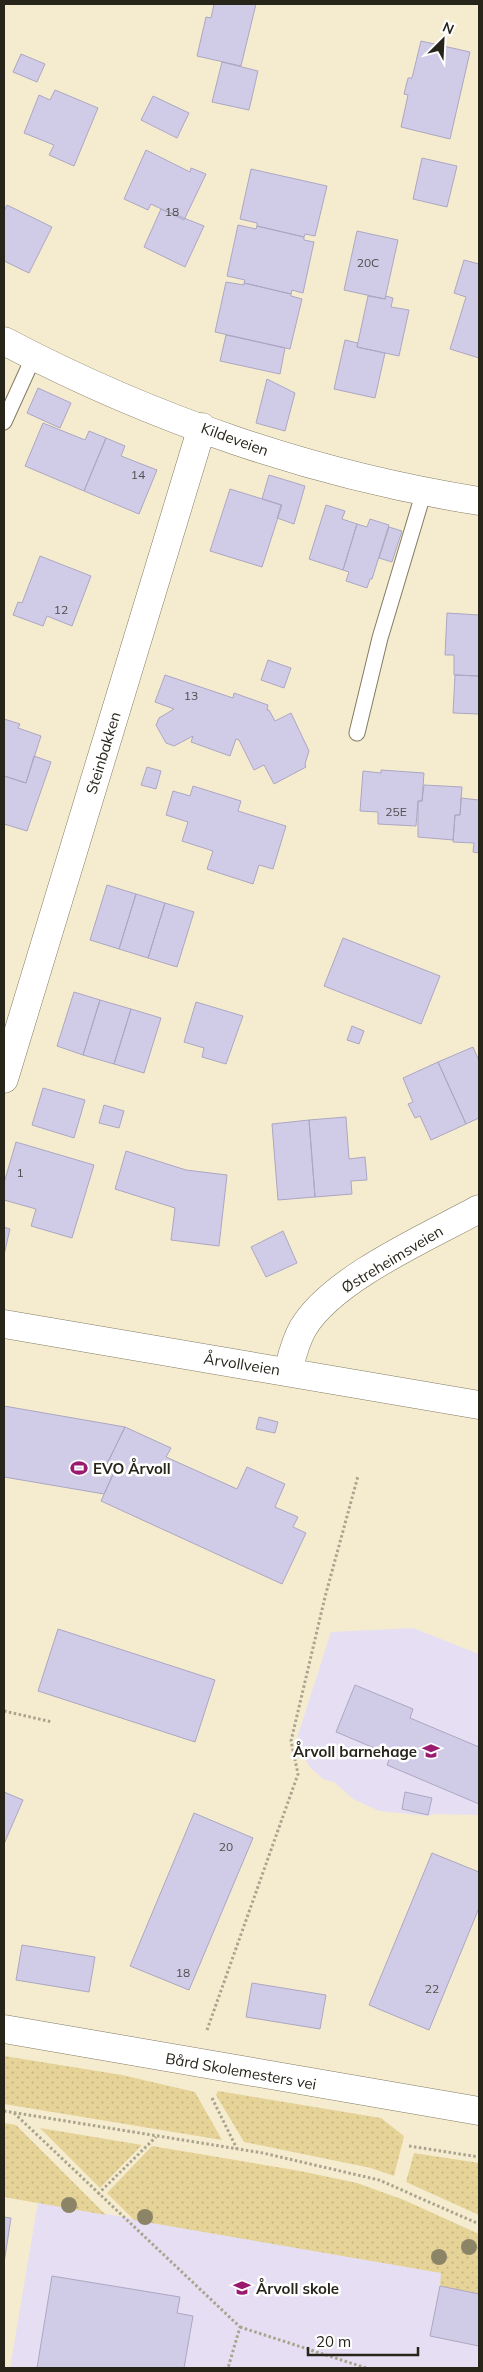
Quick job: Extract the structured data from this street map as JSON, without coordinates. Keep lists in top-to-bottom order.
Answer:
{
  "streets": {
    "street": [
      "Kildeveien",
      "Steinbakken",
      "Østreheimsveien",
      "Årvollveien",
      "Bård Skolemesters vei"
    ]
  },
  "crossings": [
    ["Kildeveien", "Steinbakken"],
    ["Østreheimsveien", "Årvollveien"]
  ],
  "places": {
    "sports": ["EVO Årvoll"],
    "school or university": ["Årvoll barnehage", "Årvoll skole"]
  },
  "house_numbers": [
    "18",
    "20C",
    "14",
    "12",
    "13",
    "25E",
    "1",
    "20",
    "18",
    "22"
  ],
  "scale_bar": "20 m",
  "north": "top right"
}
